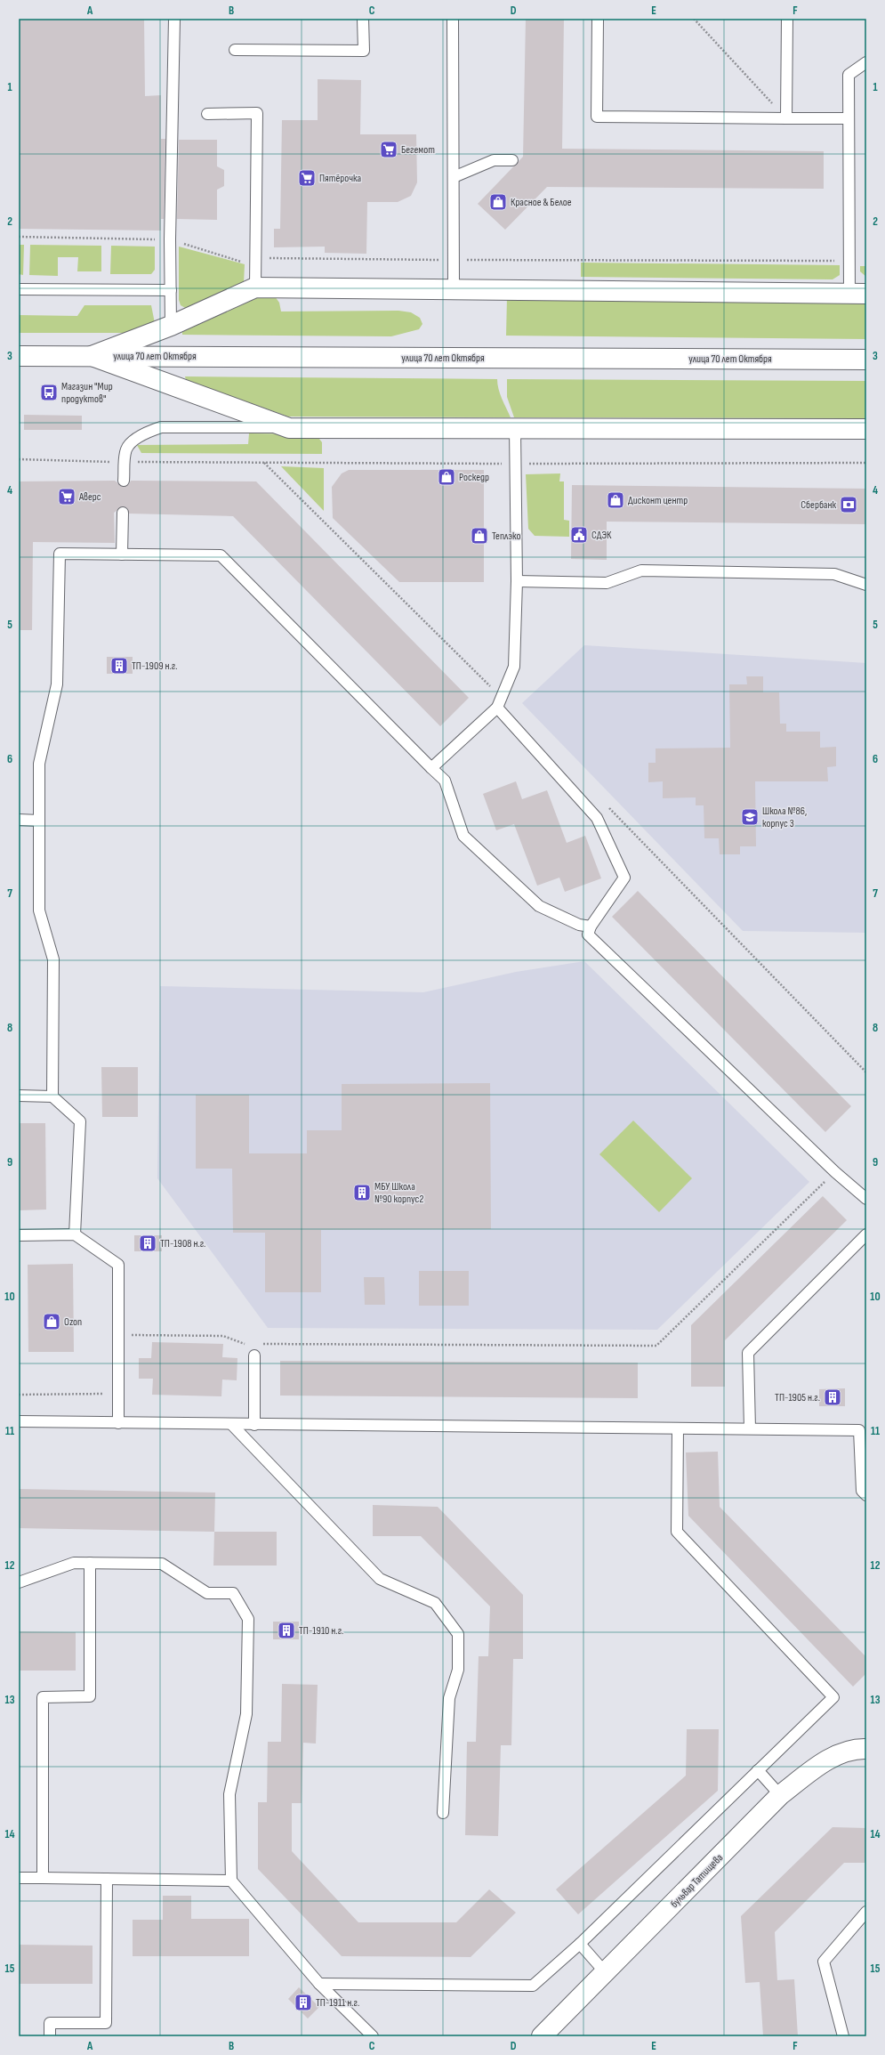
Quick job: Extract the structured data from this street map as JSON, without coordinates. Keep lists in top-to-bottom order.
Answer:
{
  "streets": {
    "street": ["улица 70 лет Октября", "бульвар Татищева"]
  },
  "places": {
    "supermarket": ["Бегемот", "Пятёрочка", "Аверс"],
    "shop": [
      "Красное & Белое",
      "Роскедр",
      "Дисконт центр",
      "Теплэко",
      "Ozon"
    ],
    "bus stop": ["Магазин \"Мир продуктов\""],
    "bank": ["Сбербанк"],
    "public building": ["СДЭК"],
    "building": [
      "ТП-1909 н.г.",
      "МБУ Школа №90 корпус2",
      "ТП-1908 н.г.",
      "ТП-1905 н.г.",
      "ТП-1910 н.г.",
      "ТП-1911 н.г."
    ],
    "school or university": ["Школа №86, корпус 3"]
  },
  "grid": {
    "columns": [
      "A",
      "B",
      "C",
      "D",
      "E",
      "F"
    ],
    "rows": [
      "1",
      "2",
      "3",
      "4",
      "5",
      "6",
      "7",
      "8",
      "9",
      "10",
      "11",
      "12",
      "13",
      "14",
      "15"
    ]
  }
}
